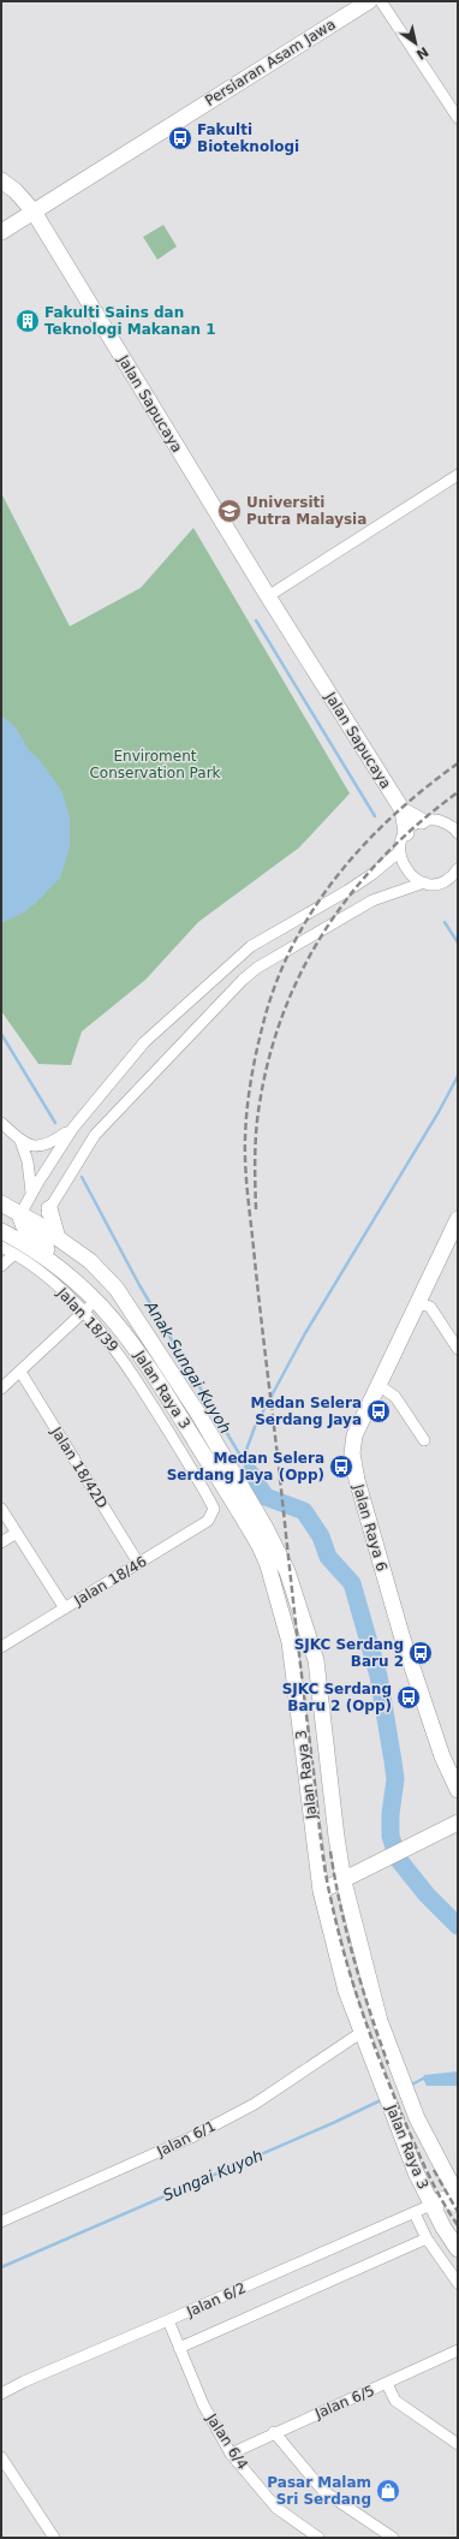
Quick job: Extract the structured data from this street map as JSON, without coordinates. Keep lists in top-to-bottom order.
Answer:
{
  "streets": {
    "street": [
      "Persiaran Asam Jawa",
      "Jalan Sapucaya",
      "Jalan 18/39",
      "Jalan Raya 3",
      "Jalan 18/42D",
      "Jalan Raya 6",
      "Jalan 18/46",
      "Jalan 6/1",
      "Jalan 6/2",
      "Jalan 6/5",
      "Jalan 6/4"
    ]
  },
  "crossings": [
    ["Persiaran Asam Jawa", "Jalan Sapucaya"],
    ["Jalan 18/39", "Jalan 18/46"],
    ["Jalan Raya 3", "Jalan 6/1"],
    ["Jalan Raya 3", "Jalan 6/2"],
    ["Jalan 18/42D", "Jalan 18/46"],
    ["Jalan 6/2", "Jalan 6/4"],
    ["Jalan 6/5", "Jalan 6/4"]
  ],
  "water": ["Anak Sungai Kuyoh", "Sungai Kuyoh"],
  "parks": ["Enviroment Conservation Park"],
  "places": {
    "bus stop": [
      "Fakulti Bioteknologi",
      "Medan Selera Serdang Jaya",
      "Medan Selera Serdang Jaya (Opp)",
      "SJKC Serdang Baru 2",
      "SJKC Serdang Baru 2 (Opp)"
    ],
    "building": ["Fakulti Sains dan Teknologi Makanan 1"],
    "school or university": ["Universiti Putra Malaysia"],
    "shop": ["Pasar Malam Sri Serdang"]
  },
  "north": "bottom right"
}
